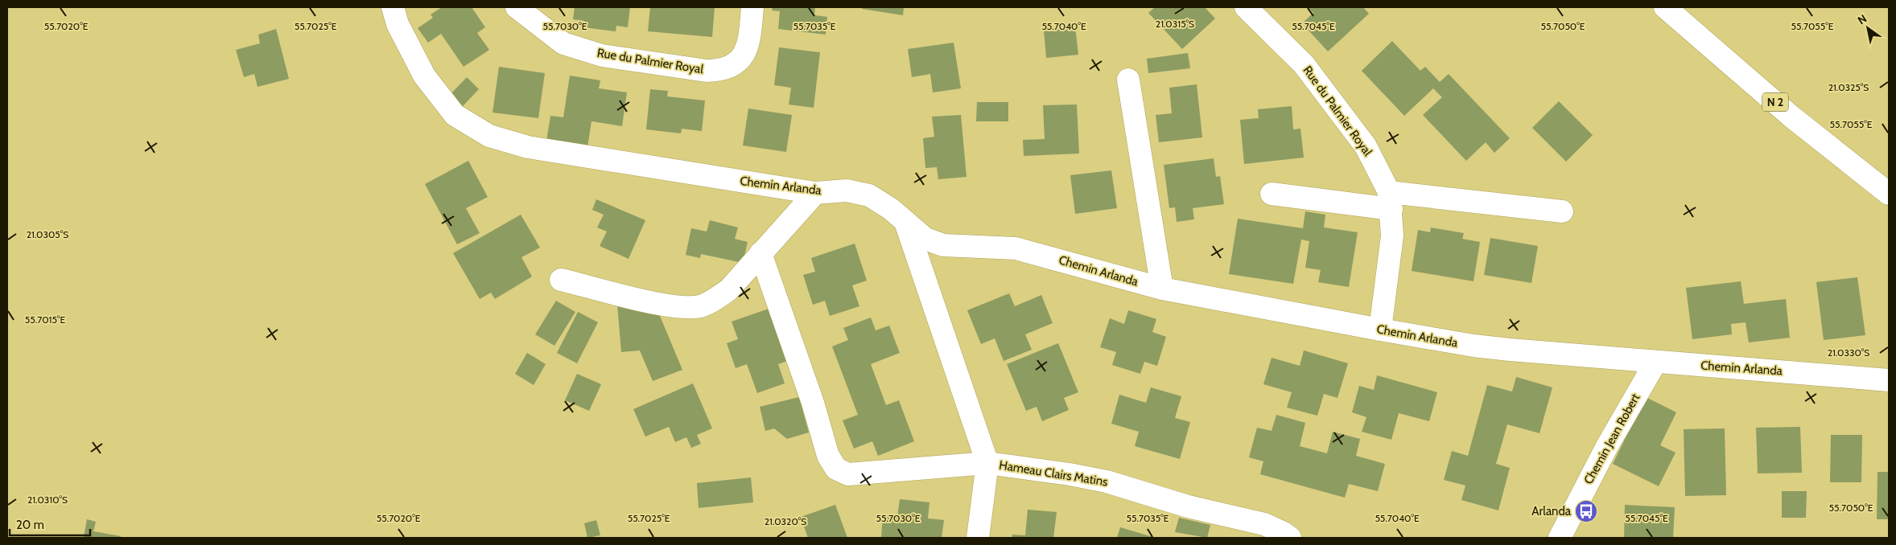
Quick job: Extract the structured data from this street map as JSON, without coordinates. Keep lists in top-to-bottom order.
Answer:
{
  "streets": {
    "main road": [
      "Rue du Palmier Royal",
      "N 2",
      "Chemin Arlanda",
      "Chemin Jean Robert",
      "Hameau Clairs Matins"
    ]
  },
  "crossings": [
    ["Rue du Palmier Royal", "Chemin Arlanda"],
    ["Chemin Arlanda", "Chemin Jean Robert"],
    ["Chemin Arlanda", "Hameau Clairs Matins"]
  ],
  "places": {
    "bus stop": ["Arlanda"]
  },
  "scale_bar": "20 m",
  "north": "top left",
  "coordinates": [
    "21.0315°S",
    "55.7055°E",
    "55.7020°E",
    "55.7025°E",
    "55.7030°E",
    "55.7035°E",
    "55.7040°E",
    "55.7045°E",
    "55.7050°E",
    "21.0325°S",
    "21.0305°S",
    "55.7015°E",
    "21.0330°S",
    "21.0310°S",
    "21.0320°S"
  ]
}
